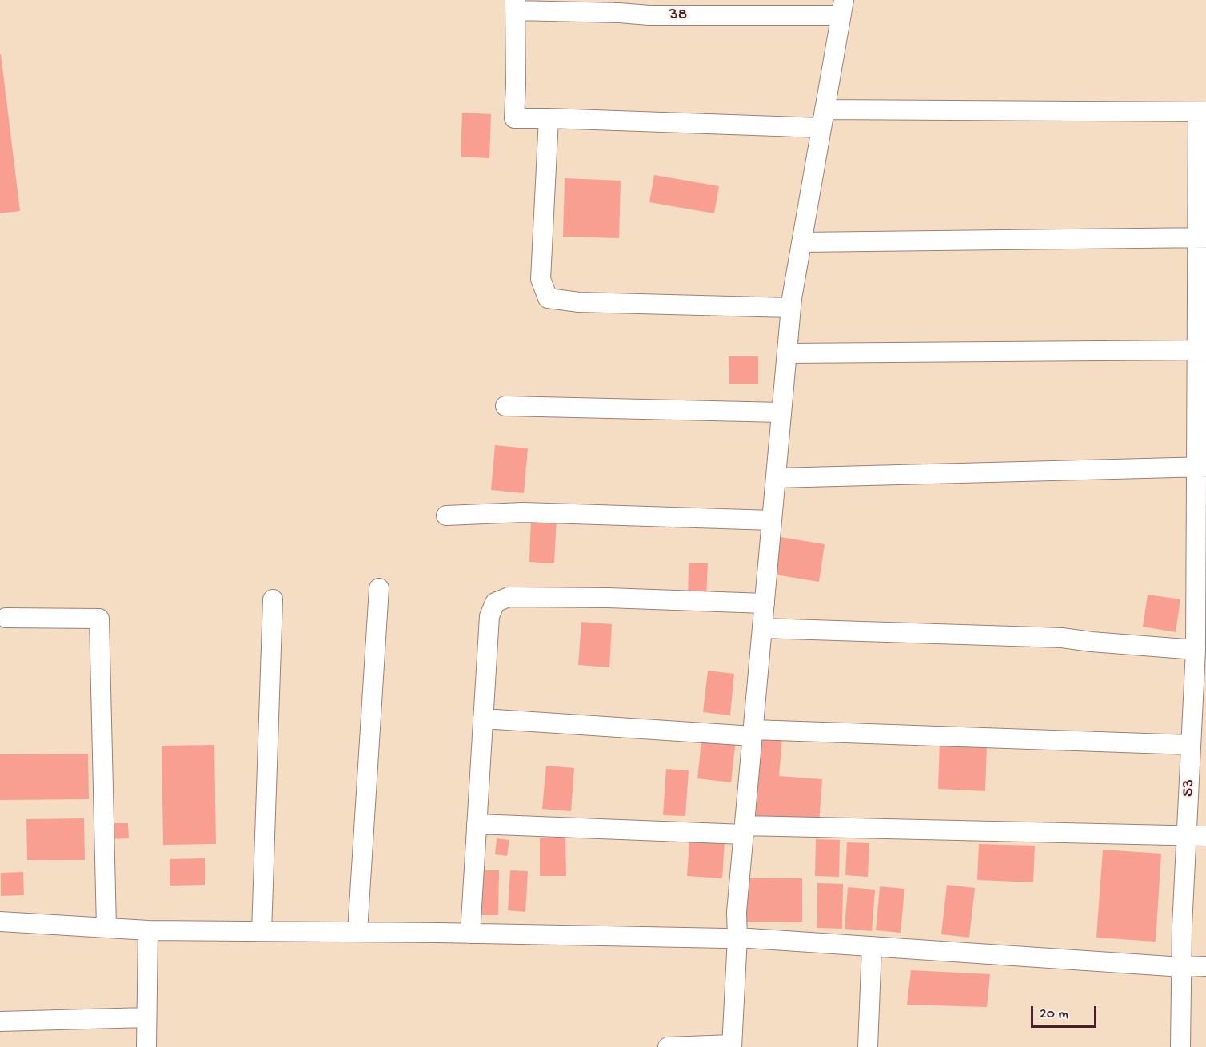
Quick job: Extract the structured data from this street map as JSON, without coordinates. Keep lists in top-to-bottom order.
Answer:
{
  "streets": {
    "street": ["38", "53"]
  },
  "scale_bar": "20 m"
}
